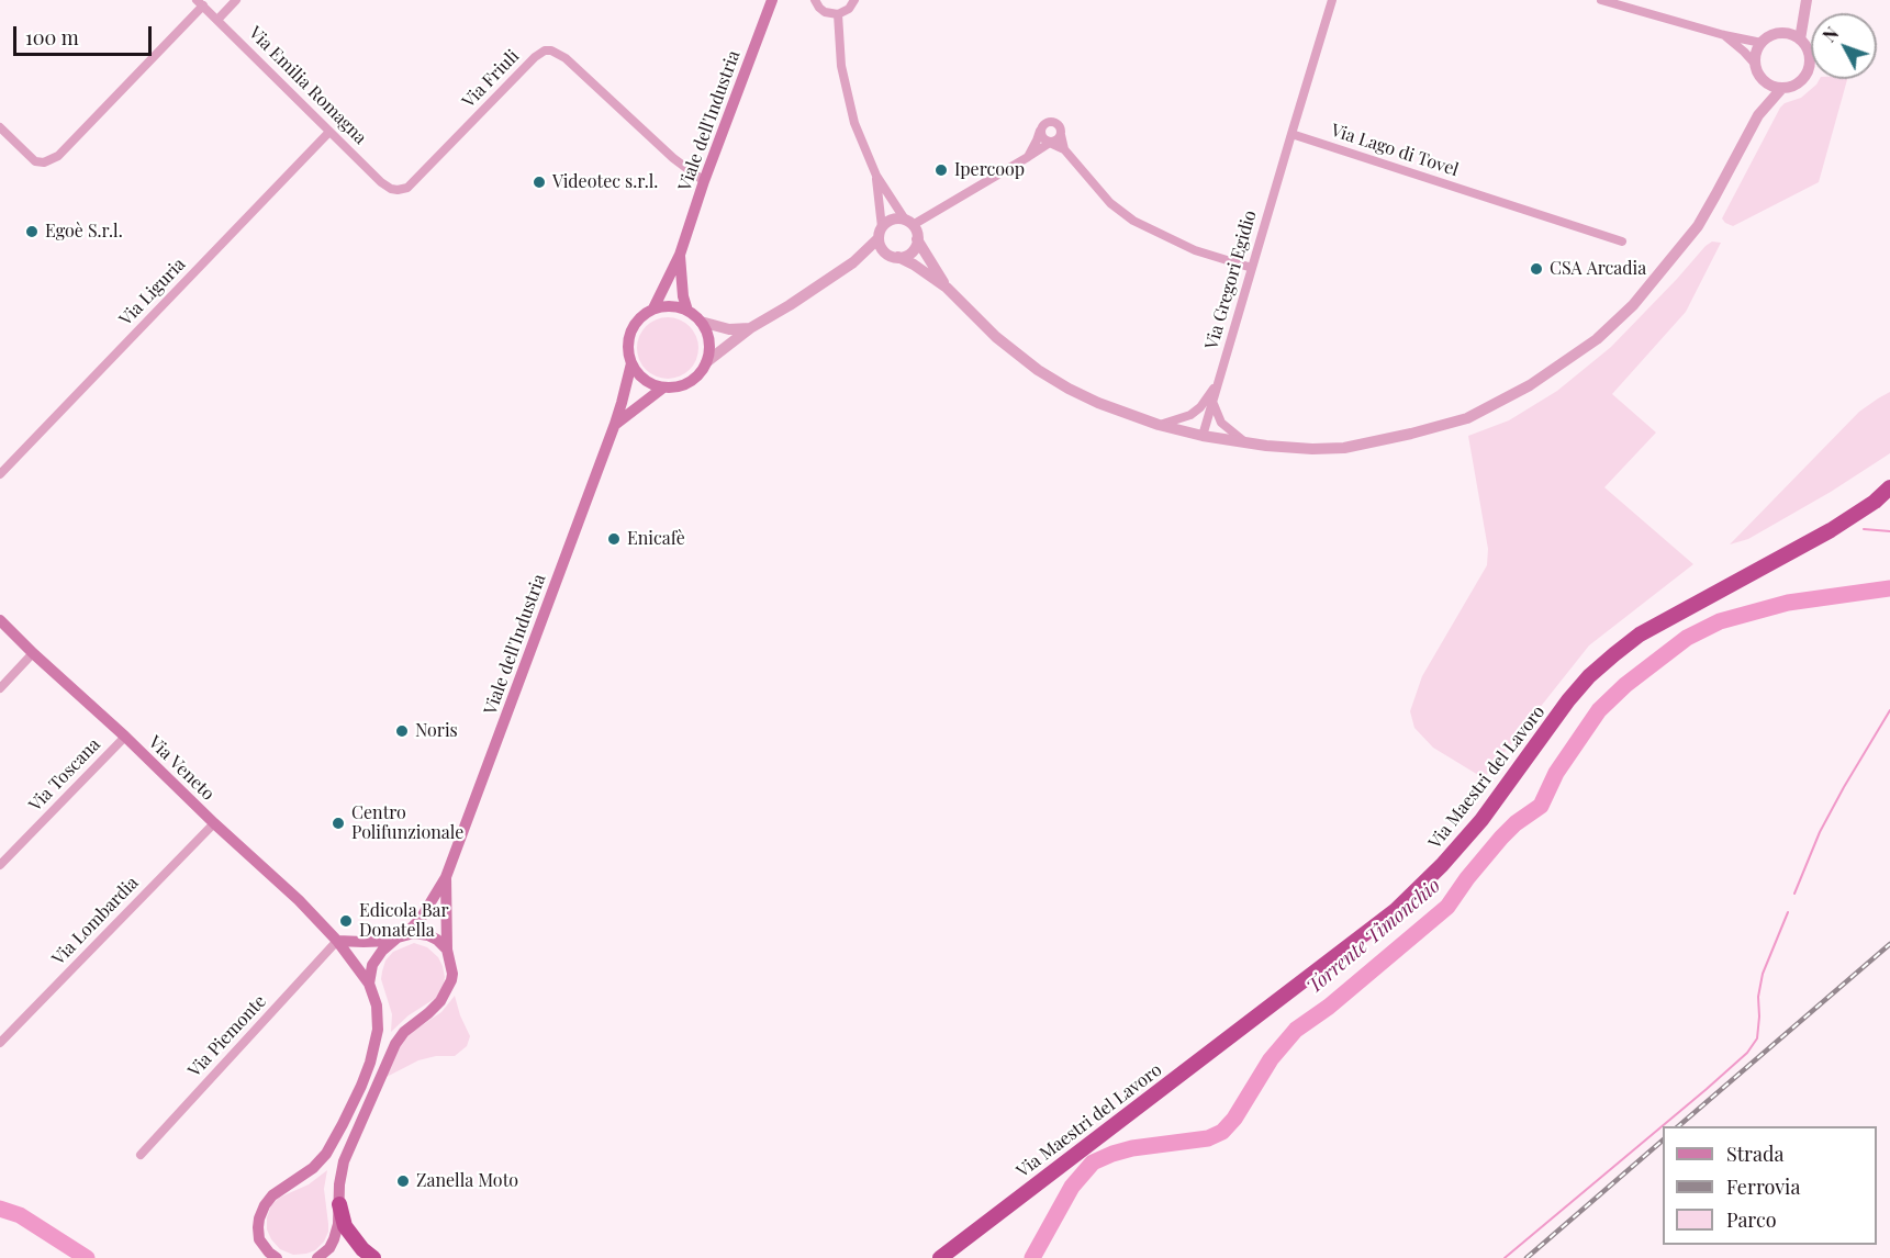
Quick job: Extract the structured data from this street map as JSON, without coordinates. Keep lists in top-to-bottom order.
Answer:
{
  "streets": {
    "highway": ["Via Maestri del Lavoro"],
    "main road": ["Viale dell'Industria", "Via Veneto"],
    "street": [
      "Via Friuli",
      "Via Emilia Romagna",
      "Via Lago di Tovel",
      "Via Gregori Egidio",
      "Via Liguria",
      "Via Toscana",
      "Via Lombardia",
      "Via Piemonte"
    ]
  },
  "crossings": [
    ["Via Friuli", "Via Emilia Romagna"],
    ["Via Friuli", "Viale dell'Industria"],
    ["Via Emilia Romagna", "Via Liguria"],
    ["Viale dell'Industria", "Via Veneto"],
    ["Via Lago di Tovel", "Via Gregori Egidio"],
    ["Via Veneto", "Via Toscana"],
    ["Via Veneto", "Via Lombardia"],
    ["Via Veneto", "Via Piemonte"]
  ],
  "water": ["Torrente Timonchio"],
  "places": [
    "Ipercoop",
    "Videotec s.r.l.",
    "Egoè S.r.l.",
    "CSA Arcadia",
    "Enicafè",
    "Noris",
    "Centro Polifunzionale",
    "Edicola Bar Donatella",
    "Zanella Moto"
  ],
  "legend": ["Strada", "Ferrovia", "Parco"],
  "scale_bar": "100 m",
  "north": "top left"
}
